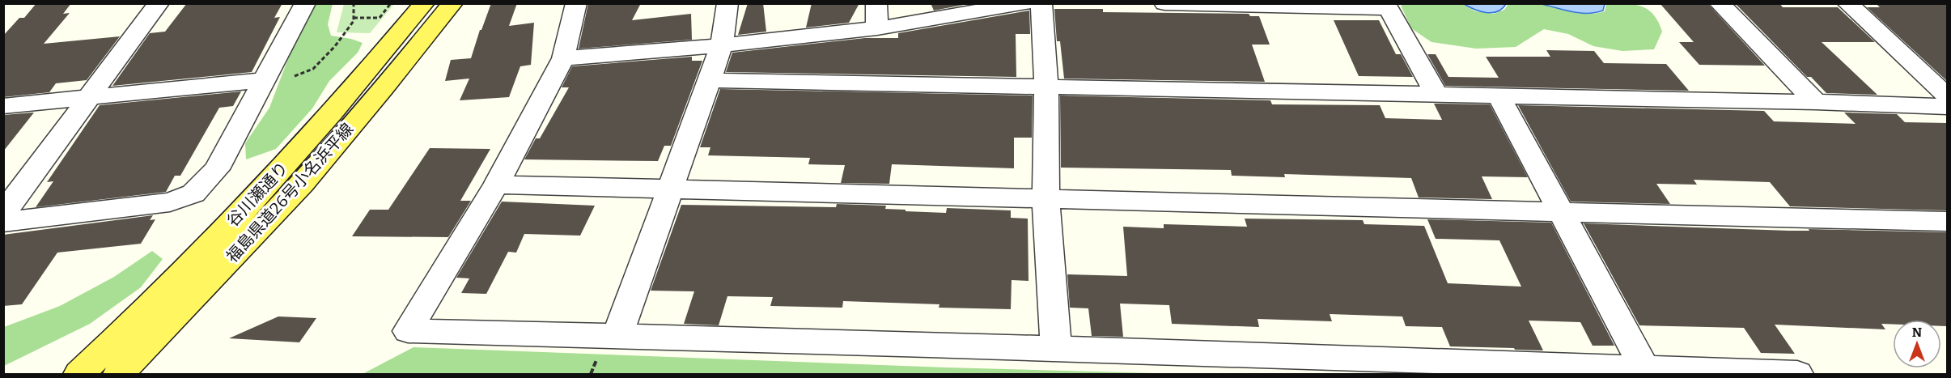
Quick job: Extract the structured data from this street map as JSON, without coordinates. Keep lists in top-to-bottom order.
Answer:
{
  "streets": {
    "main road": ["福島県道26号小名浜平線", "谷川瀬通り"]
  },
  "north": "top"
}
